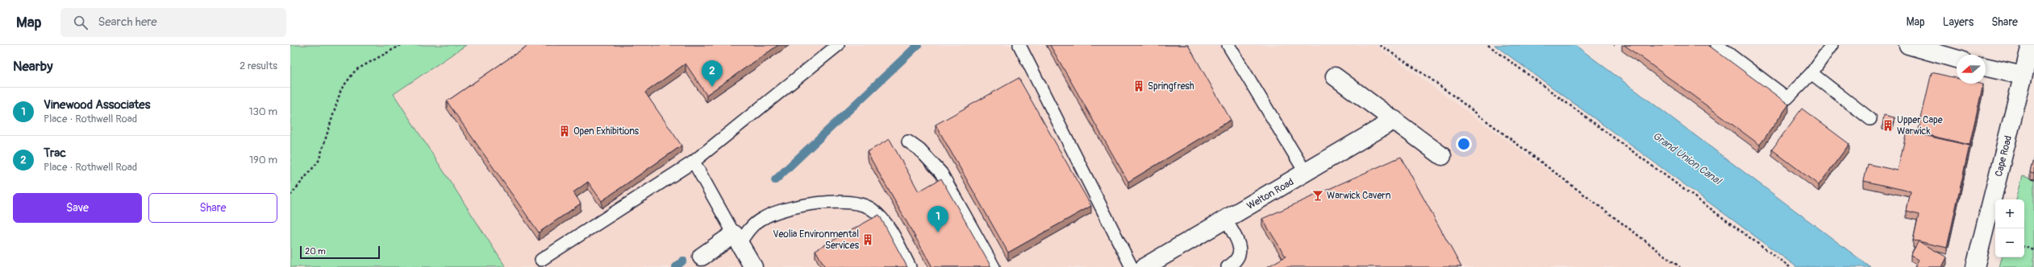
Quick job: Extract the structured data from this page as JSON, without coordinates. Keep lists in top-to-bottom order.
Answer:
{
  "streets": {
    "street": ["Cape Road", "Welton Road"]
  },
  "water": ["Grand Union Canal"],
  "places": {
    "building": [
      "Springfresh",
      "Upper Cape Warwick",
      "Open Exhibitions",
      "Veolia Environmental Services"
    ],
    "bar": ["Warwick Cavern"]
  },
  "scale_bar": "20 m",
  "north": "left",
  "page": {
    "header": "Map",
    "search": "Search here",
    "nav": ["Map", "Layers", "Share"],
    "heading": ["Nearby", "2 results"],
    "pins": ["2", "1"],
    "list": [
      {
        "mark": "1",
        "name": "Vinewood Associates",
        "note": "Place · Rothwell Road",
        "value": "130 m"
      },
      {
        "mark": "2",
        "name": "Trac",
        "note": "Place · Rothwell Road",
        "value": "190 m"
      }
    ],
    "buttons": ["Save", "Share"],
    "map_buttons": ["+", "−"],
    "scale": "20 m"
  }
}
